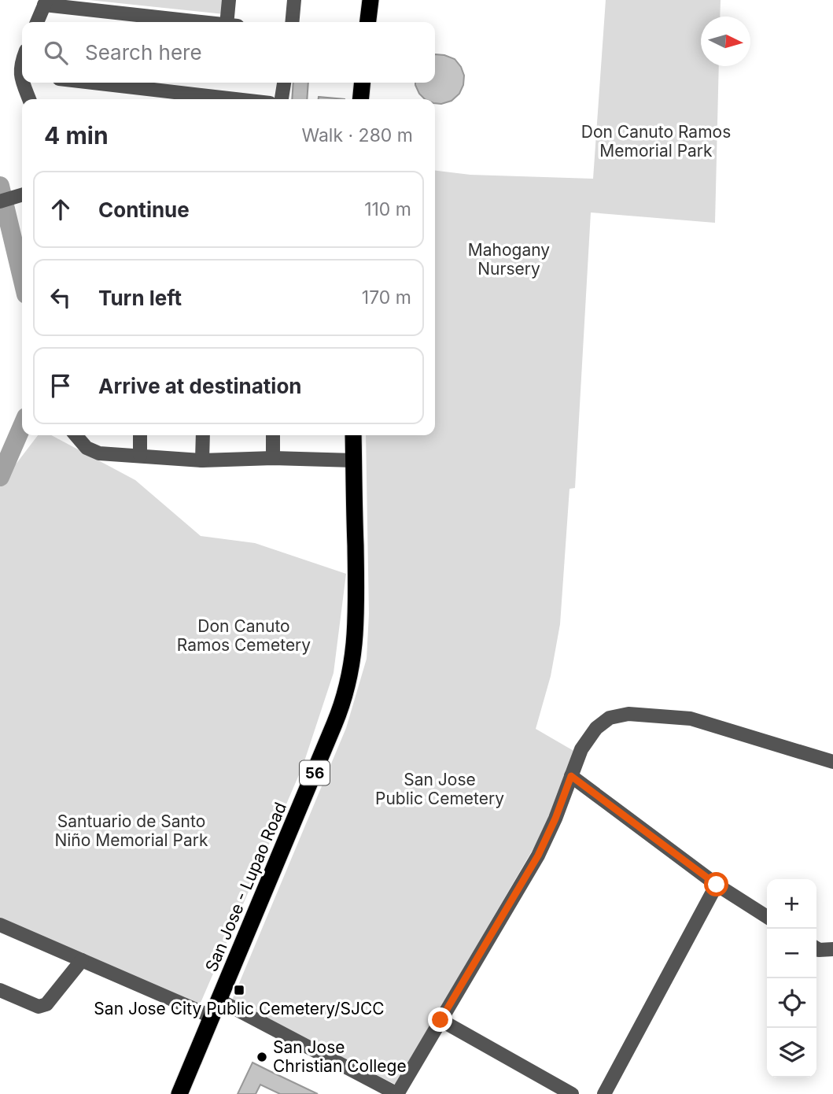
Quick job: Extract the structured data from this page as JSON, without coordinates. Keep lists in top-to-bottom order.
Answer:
{
  "streets": {
    "highway": ["56", "San Jose - Lupao Road"]
  },
  "parks": [
    "Don Canuto Ramos Memorial Park",
    "Mahogany Nursery",
    "Don Canuto Ramos Cemetery",
    "San Jose Public Cemetery",
    "Santuario de Santo Niño Memorial Park"
  ],
  "places": {
    "transit": ["San Jose City Public Cemetery/SJCC"],
    "other": ["San Jose Christian College"]
  },
  "north": "right",
  "page": {
    "search": "Search here",
    "heading": ["4 min", "Walk · 280 m"],
    "list": [
      ["Continue", "110 m"],
      ["Turn left", "170 m"],
      "Arrive at destination"
    ],
    "map_buttons": ["+", "−"]
  }
}
